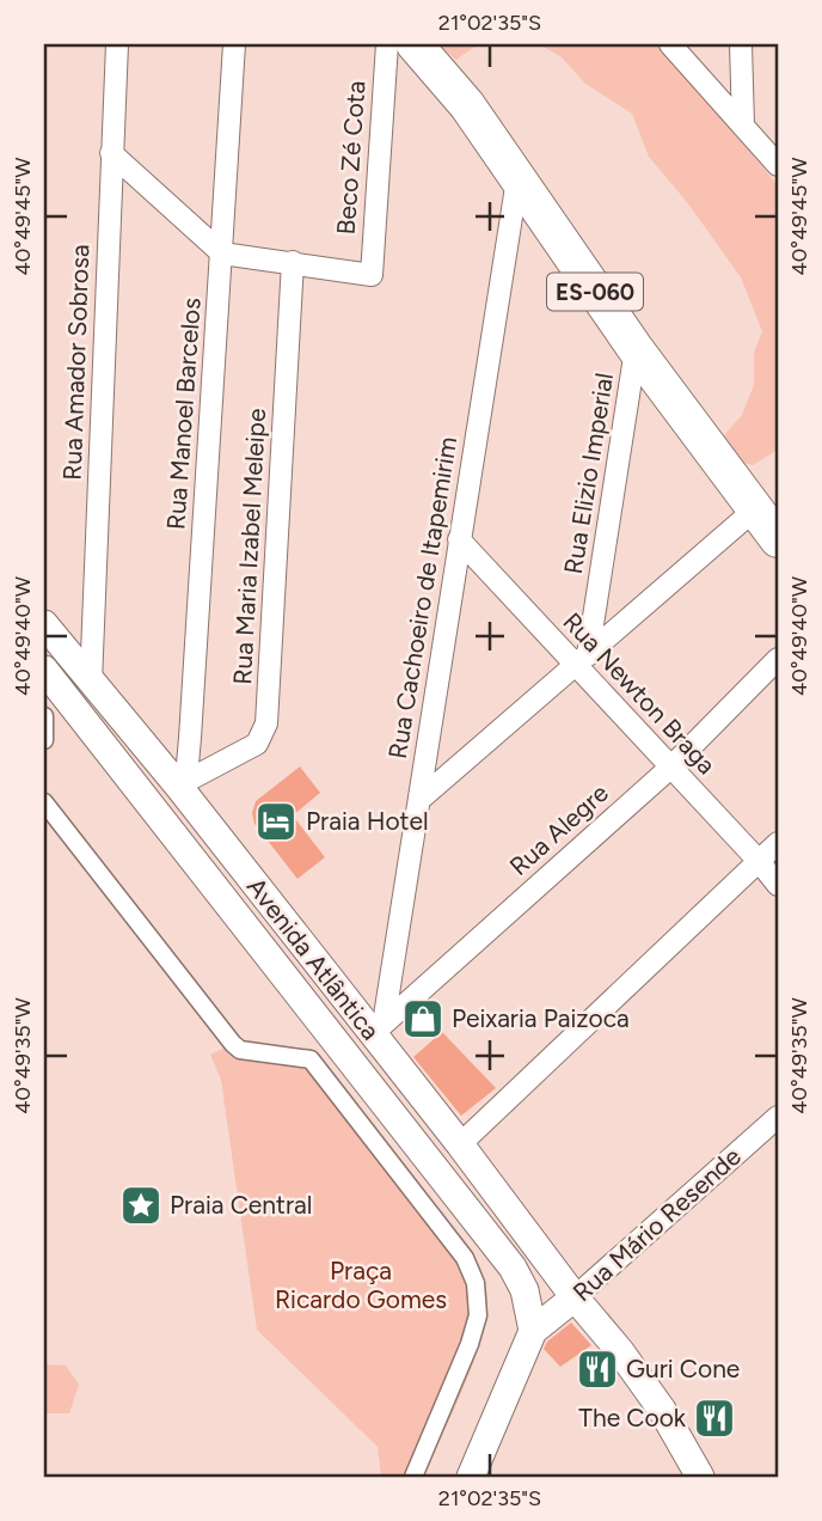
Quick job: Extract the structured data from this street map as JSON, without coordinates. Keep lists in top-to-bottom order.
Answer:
{
  "streets": {
    "main road": ["ES-060"],
    "street": [
      "Beco Zé Cota",
      "Rua Amador Sobrosa",
      "Rua Manoel Barcelos",
      "Rua Elizio Imperial",
      "Rua Maria Izabel Meleipe",
      "Rua Cachoeiro de Itapemirim",
      "Rua Newton Braga",
      "Rua Alegre",
      "Avenida Atlântica",
      "Rua Mário Resende"
    ]
  },
  "crossings": [
    ["Beco Zé Cota", "Rua Maria Izabel Meleipe"],
    ["ES-060", "Rua Elizio Imperial"],
    ["ES-060", "Rua Cachoeiro de Itapemirim"],
    ["Rua Amador Sobrosa", "Avenida Atlântica"],
    ["Rua Manoel Barcelos", "Rua Maria Izabel Meleipe"],
    ["Rua Manoel Barcelos", "Avenida Atlântica"],
    ["Rua Elizio Imperial", "Rua Newton Braga"],
    ["Rua Maria Izabel Meleipe", "Avenida Atlântica"],
    ["Rua Cachoeiro de Itapemirim", "Rua Newton Braga"],
    ["Rua Cachoeiro de Itapemirim", "Rua Alegre"],
    ["Rua Cachoeiro de Itapemirim", "Avenida Atlântica"],
    ["Rua Newton Braga", "Rua Alegre"],
    ["Rua Alegre", "Avenida Atlântica"],
    ["Avenida Atlântica", "Rua Mário Resende"]
  ],
  "parks": ["Praça Ricardo Gomes"],
  "places": {
    "hotel": ["Praia Hotel"],
    "shop": ["Peixaria Paizoca"],
    "place": ["Praia Central"],
    "restaurant": ["Guri Cone", "The Cook"]
  },
  "coordinates": [
    "21°02'35\"S",
    "40°49'45\"W",
    "40°49'40\"W",
    "40°49'35\"W"
  ]
}
